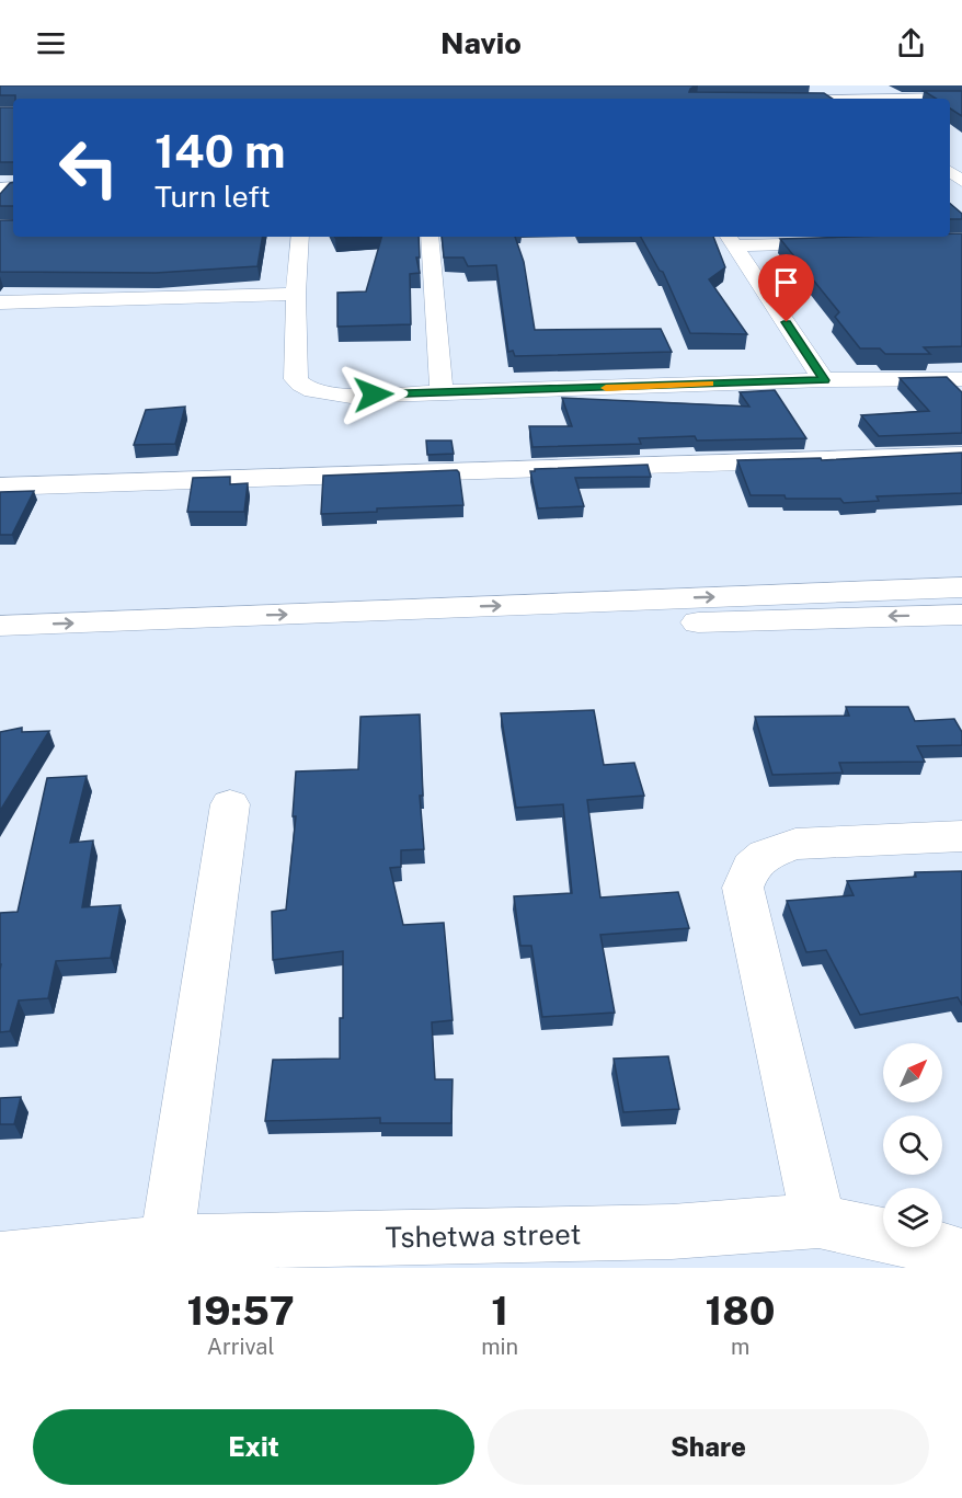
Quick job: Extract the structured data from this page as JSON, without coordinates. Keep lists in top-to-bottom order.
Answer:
{
  "streets": {
    "street": ["Tshetwa street"]
  },
  "north": "top right",
  "page": {
    "header": "Navio",
    "turn": ["140 m", "Turn left"],
    "eta": [
      "19:57",
      "Arrival",
      "1",
      "min",
      "180",
      "m"
    ],
    "buttons": ["Exit", "Share"]
  }
}
